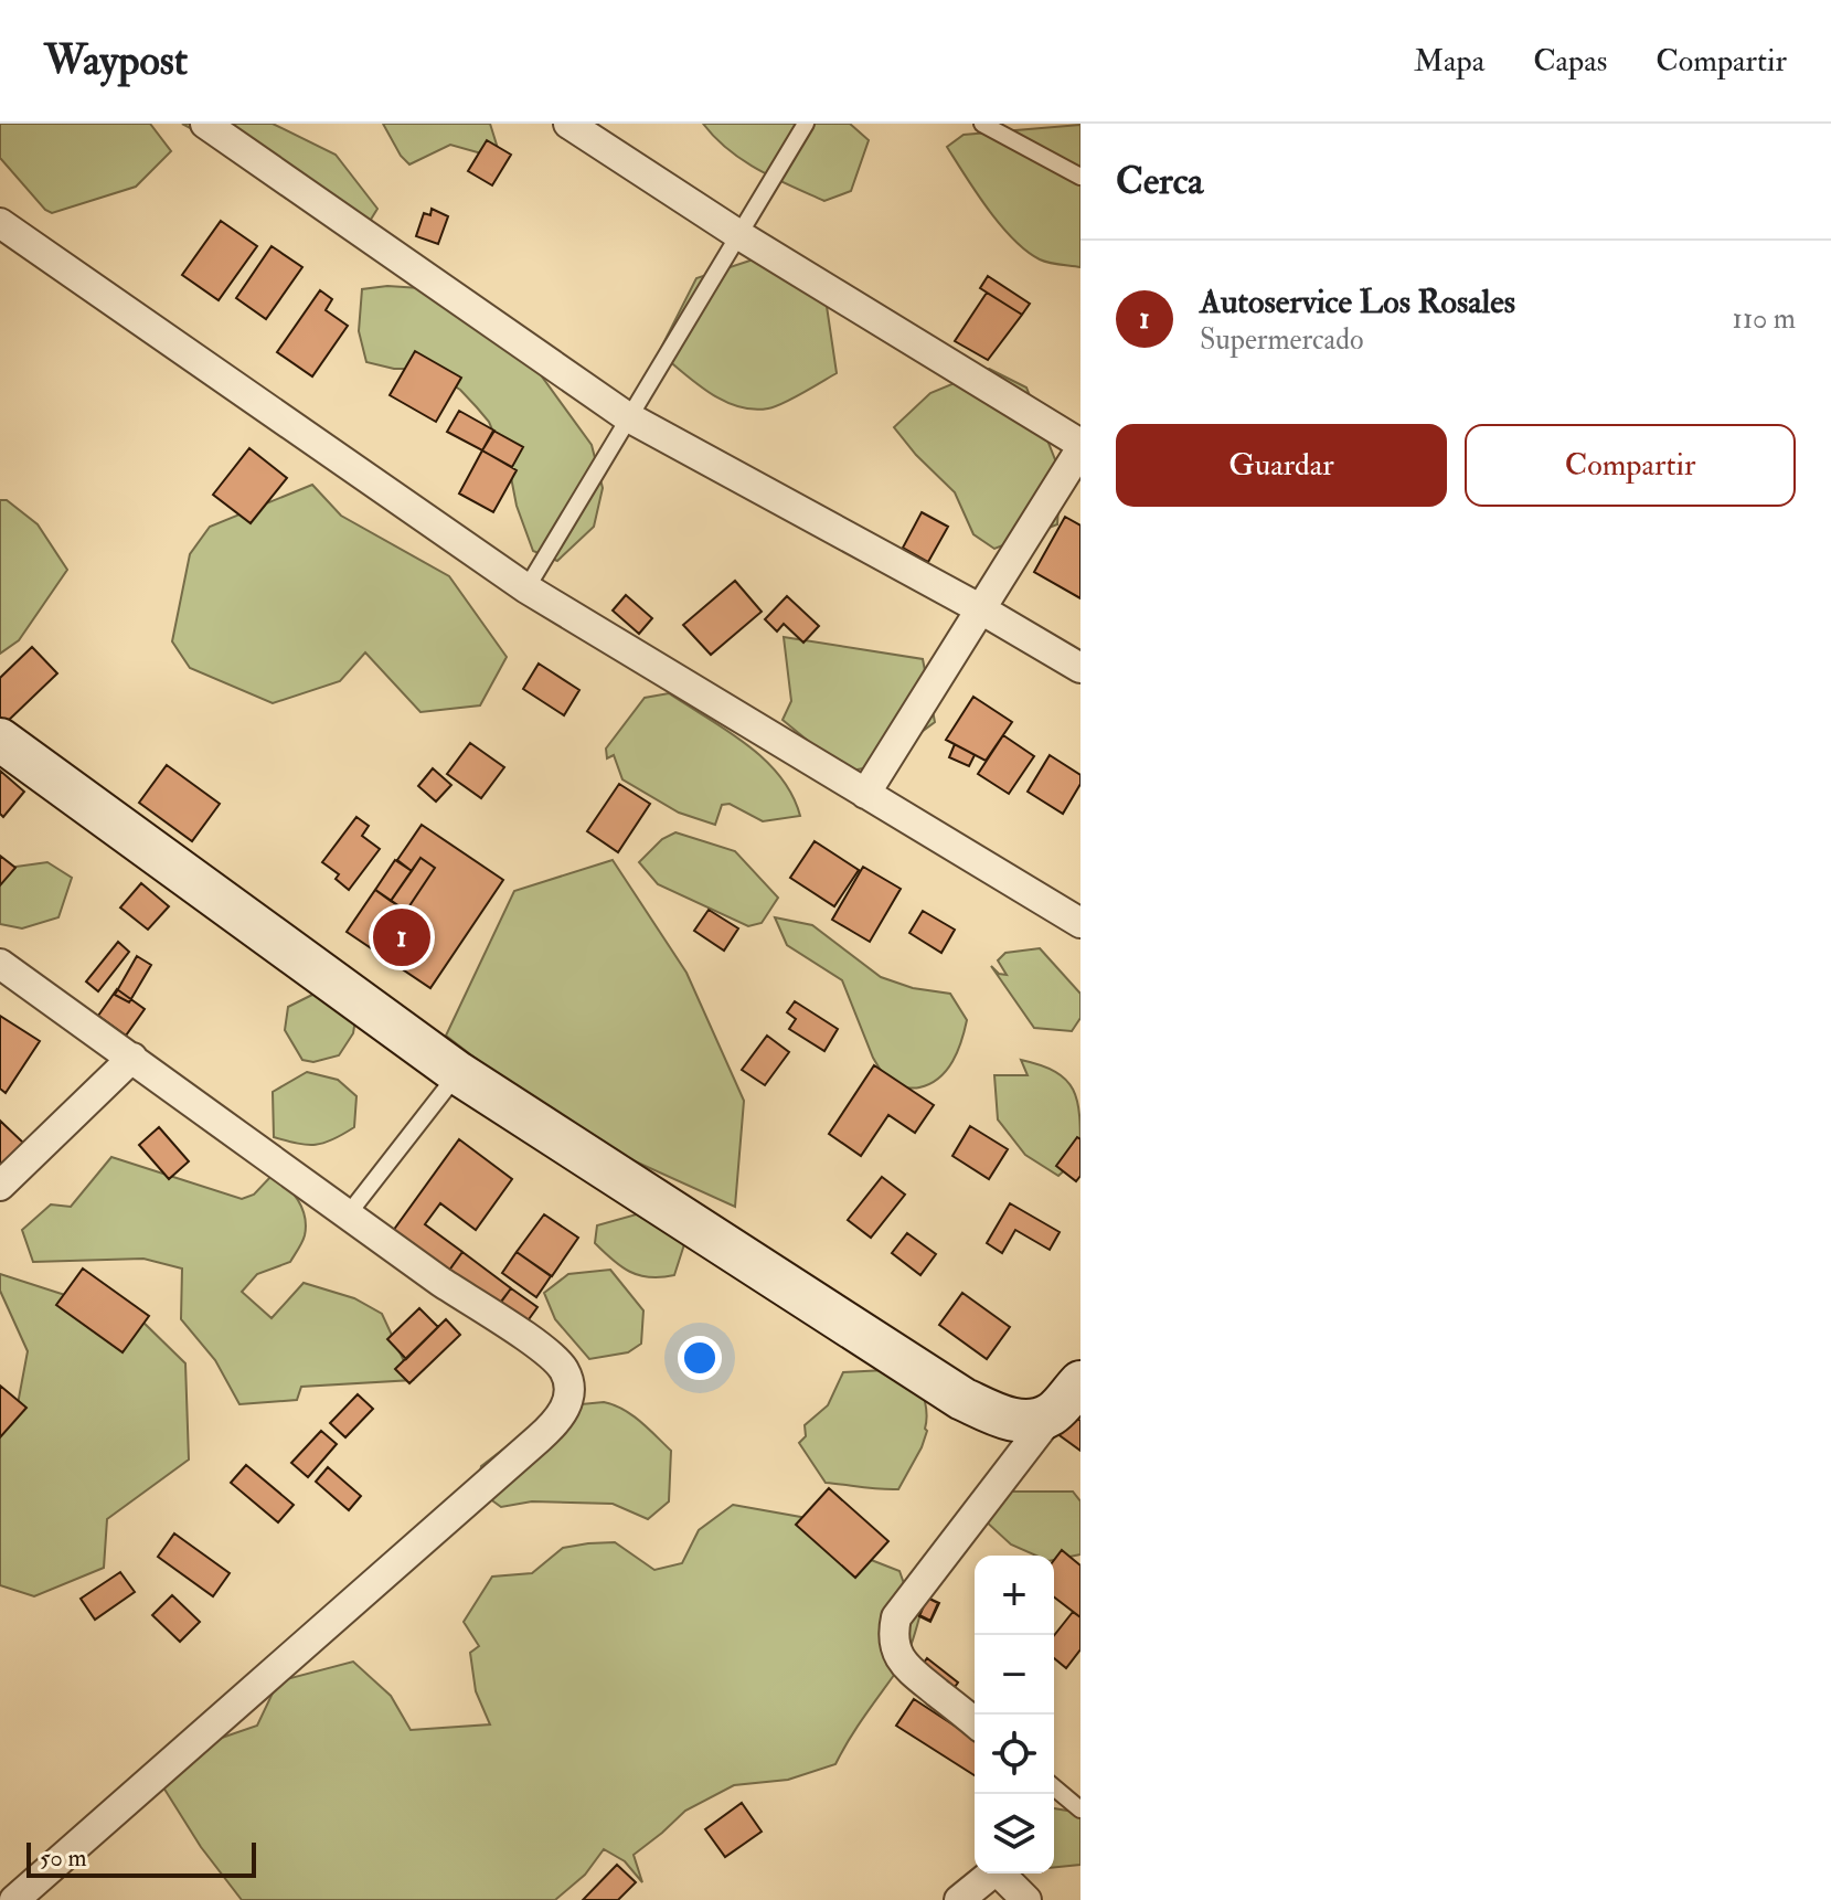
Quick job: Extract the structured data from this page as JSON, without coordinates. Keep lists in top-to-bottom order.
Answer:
{
  "scale_bar": "50 m",
  "page": {
    "header": "Waypost",
    "nav": ["Mapa", "Capas", "Compartir"],
    "heading": "Cerca",
    "list": [
      {
        "mark": "1",
        "name": "Autoservice Los Rosales",
        "note": "Supermercado",
        "value": "110 m"
      }
    ],
    "buttons": ["Guardar", "Compartir"],
    "pins": "1",
    "map_buttons": ["+", "−"],
    "scale": "50 m"
  }
}
